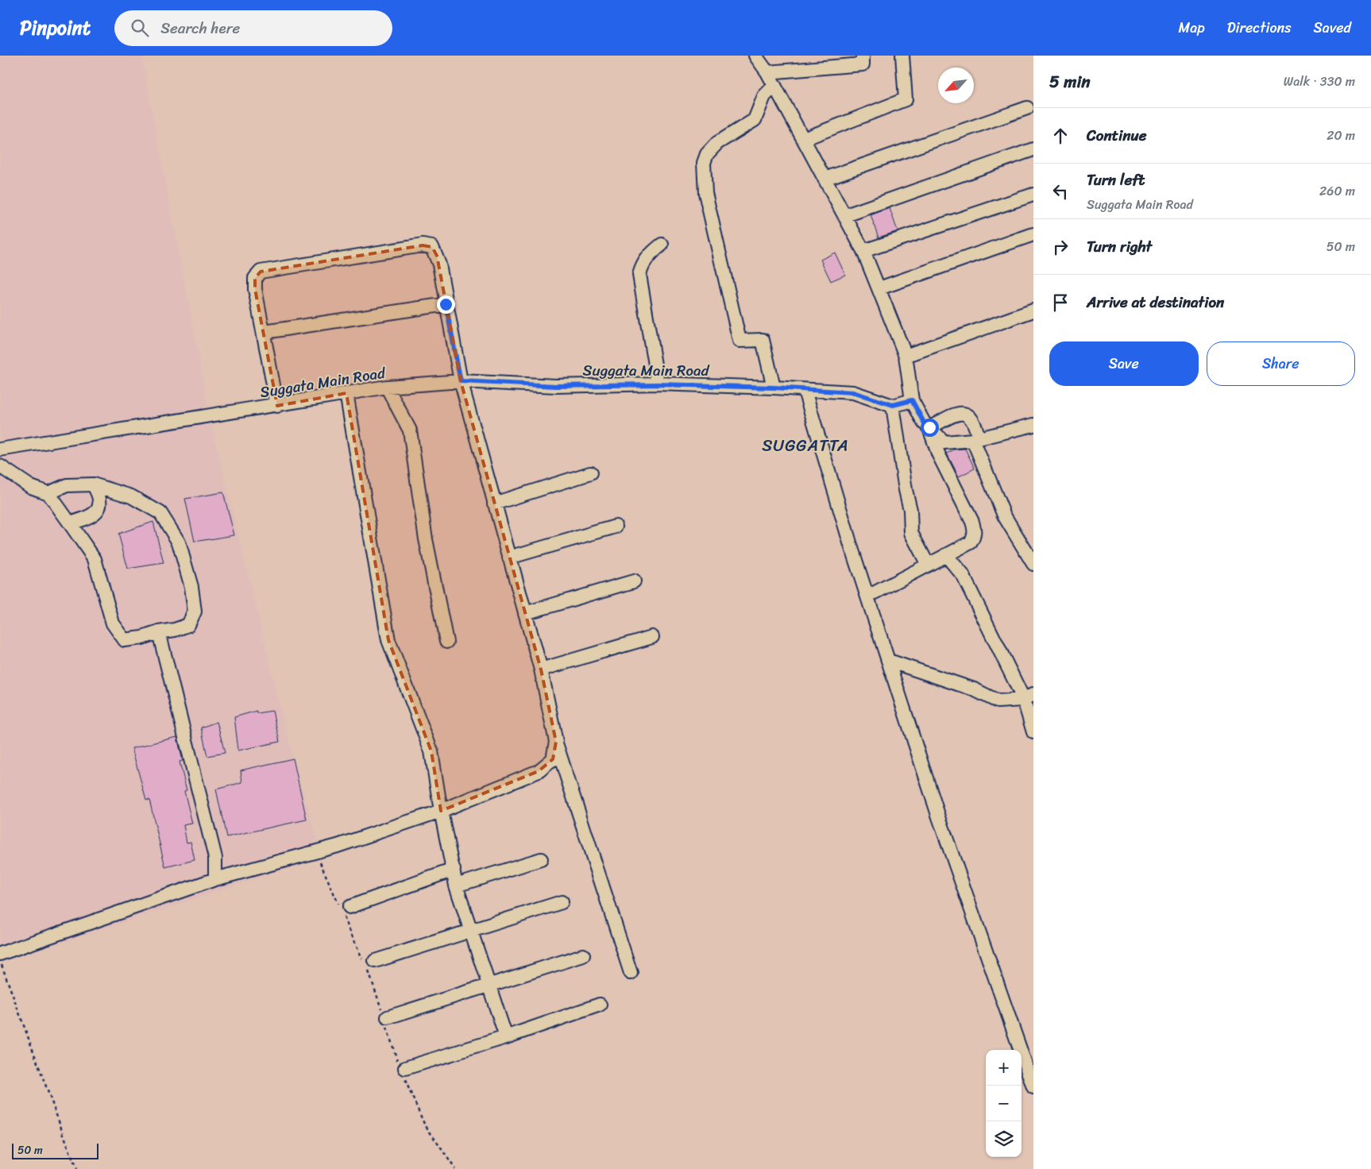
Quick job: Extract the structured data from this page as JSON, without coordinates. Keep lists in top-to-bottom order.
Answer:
{
  "streets": {
    "street": ["Suggata Main Road"]
  },
  "districts": ["SUGGATTA"],
  "scale_bar": "50 m",
  "north": "bottom left",
  "page": {
    "header": "Pinpoint",
    "search": "Search here",
    "nav": ["Map", "Directions", "Saved"],
    "heading": ["5 min", "Walk · 330 m"],
    "list": [
      ["Continue", "20 m"],
      ["Turn left", "Suggata Main Road", "260 m"],
      ["Turn right", "50 m"],
      "Arrive at destination"
    ],
    "buttons": ["Save", "Share"],
    "map_buttons": ["+", "−"],
    "scale": "50 m"
  }
}
